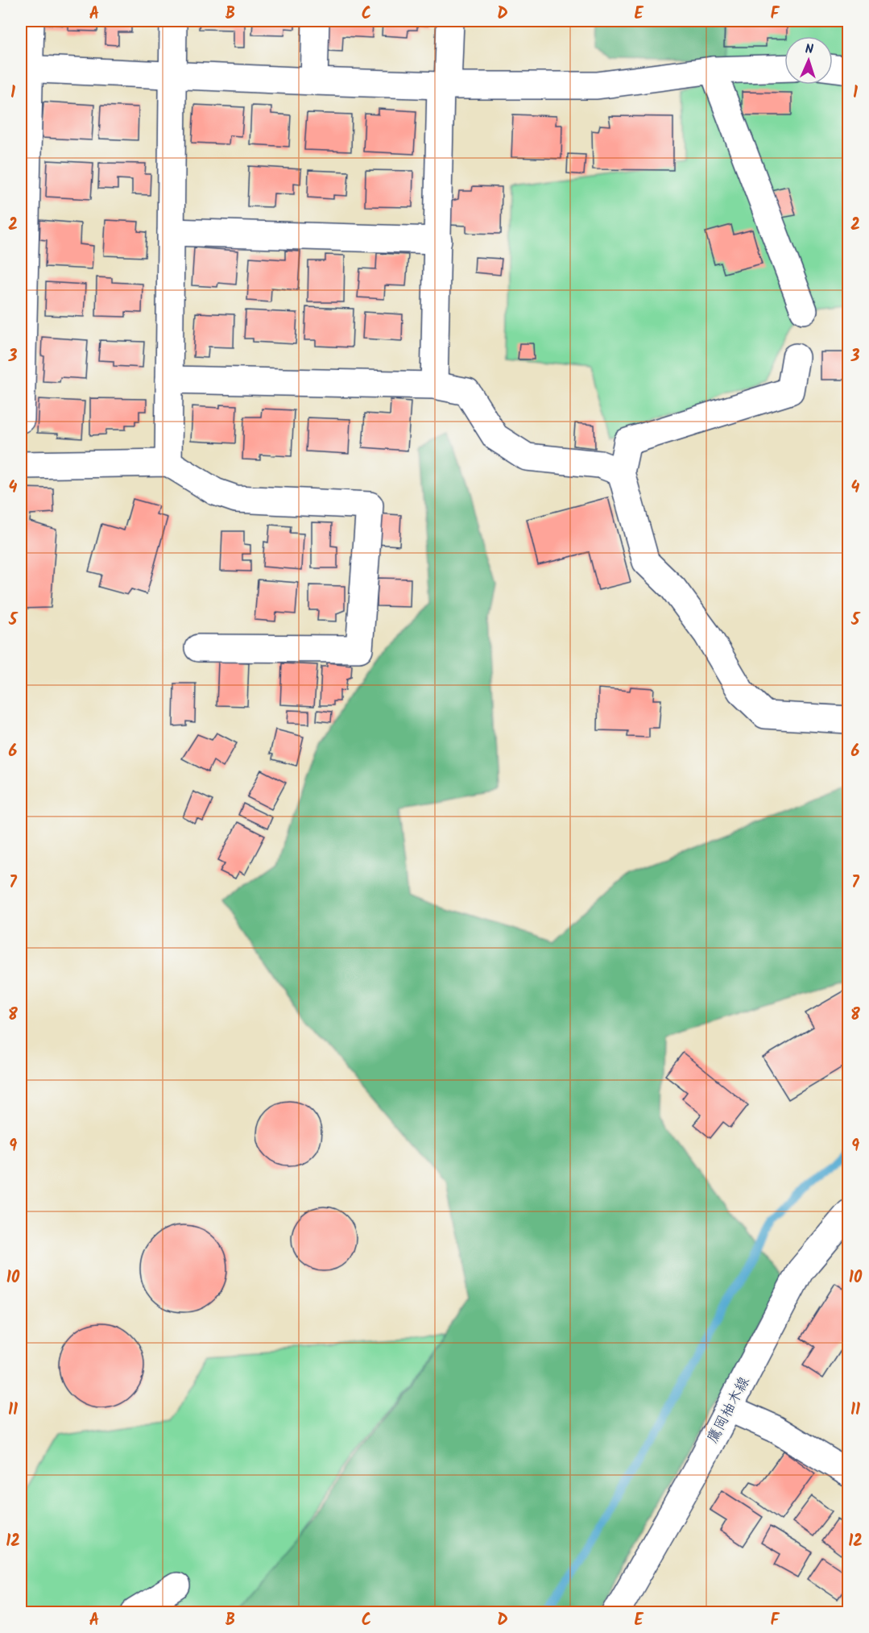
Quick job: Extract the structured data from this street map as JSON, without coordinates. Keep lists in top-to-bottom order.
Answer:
{
  "streets": {
    "street": ["鷹岡柚木線"]
  },
  "north": "top",
  "grid": {
    "columns": [
      "A",
      "B",
      "C",
      "D",
      "E",
      "F"
    ],
    "rows": [
      "1",
      "2",
      "3",
      "4",
      "5",
      "6",
      "7",
      "8",
      "9",
      "10",
      "11",
      "12"
    ]
  }
}
